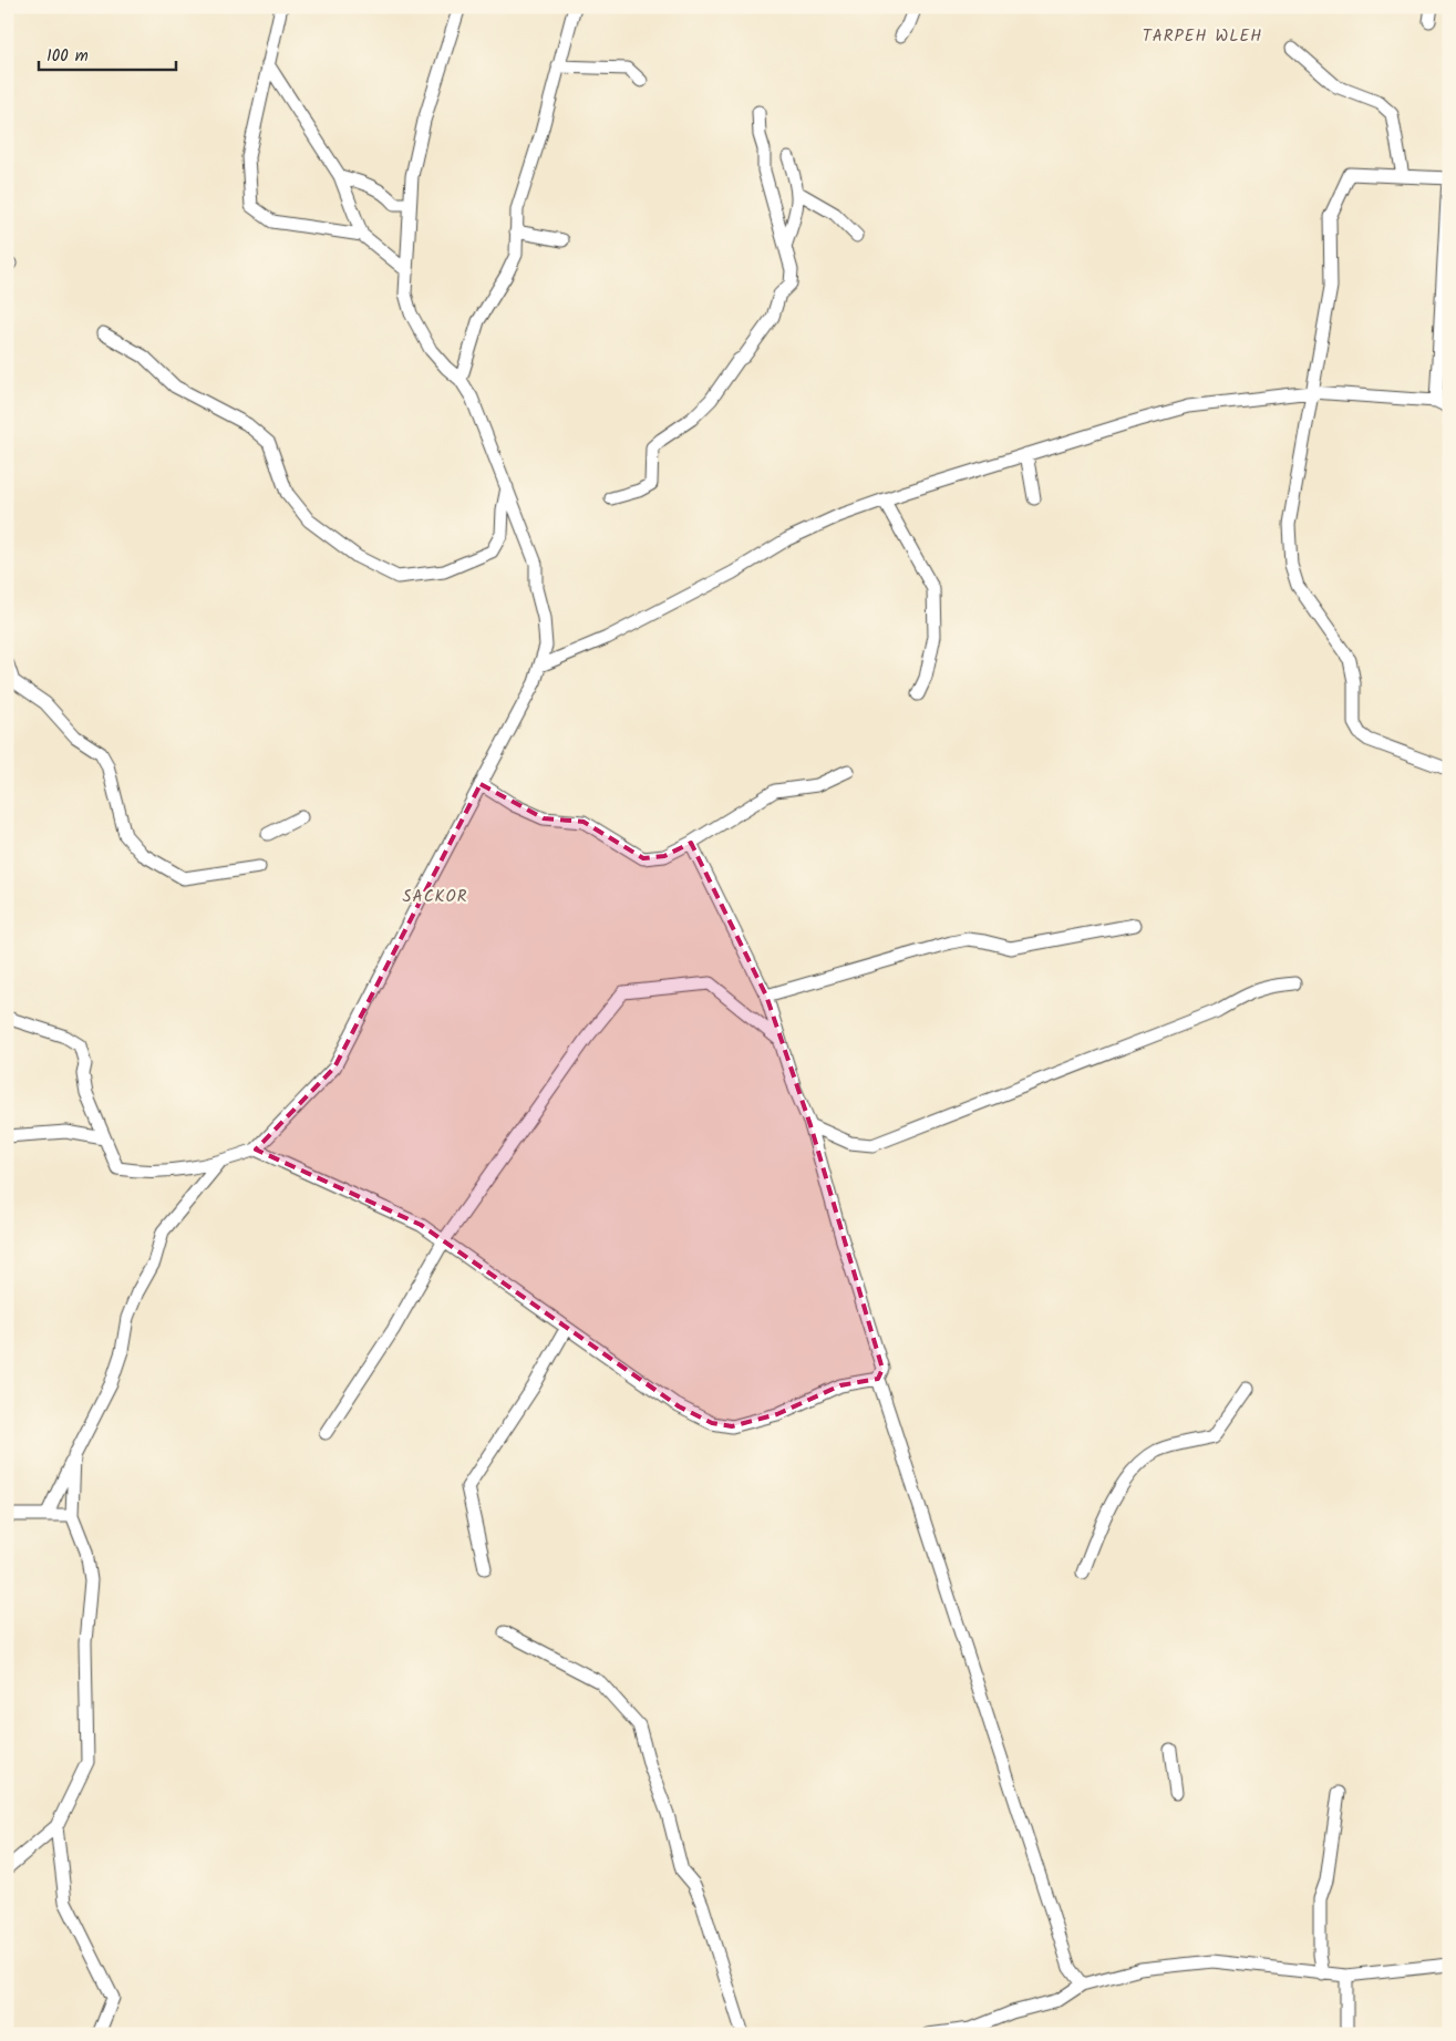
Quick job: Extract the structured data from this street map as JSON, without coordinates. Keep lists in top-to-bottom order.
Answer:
{
  "districts": ["TARPEH WLEH", "SACKOR"],
  "scale_bar": "100 m"
}
